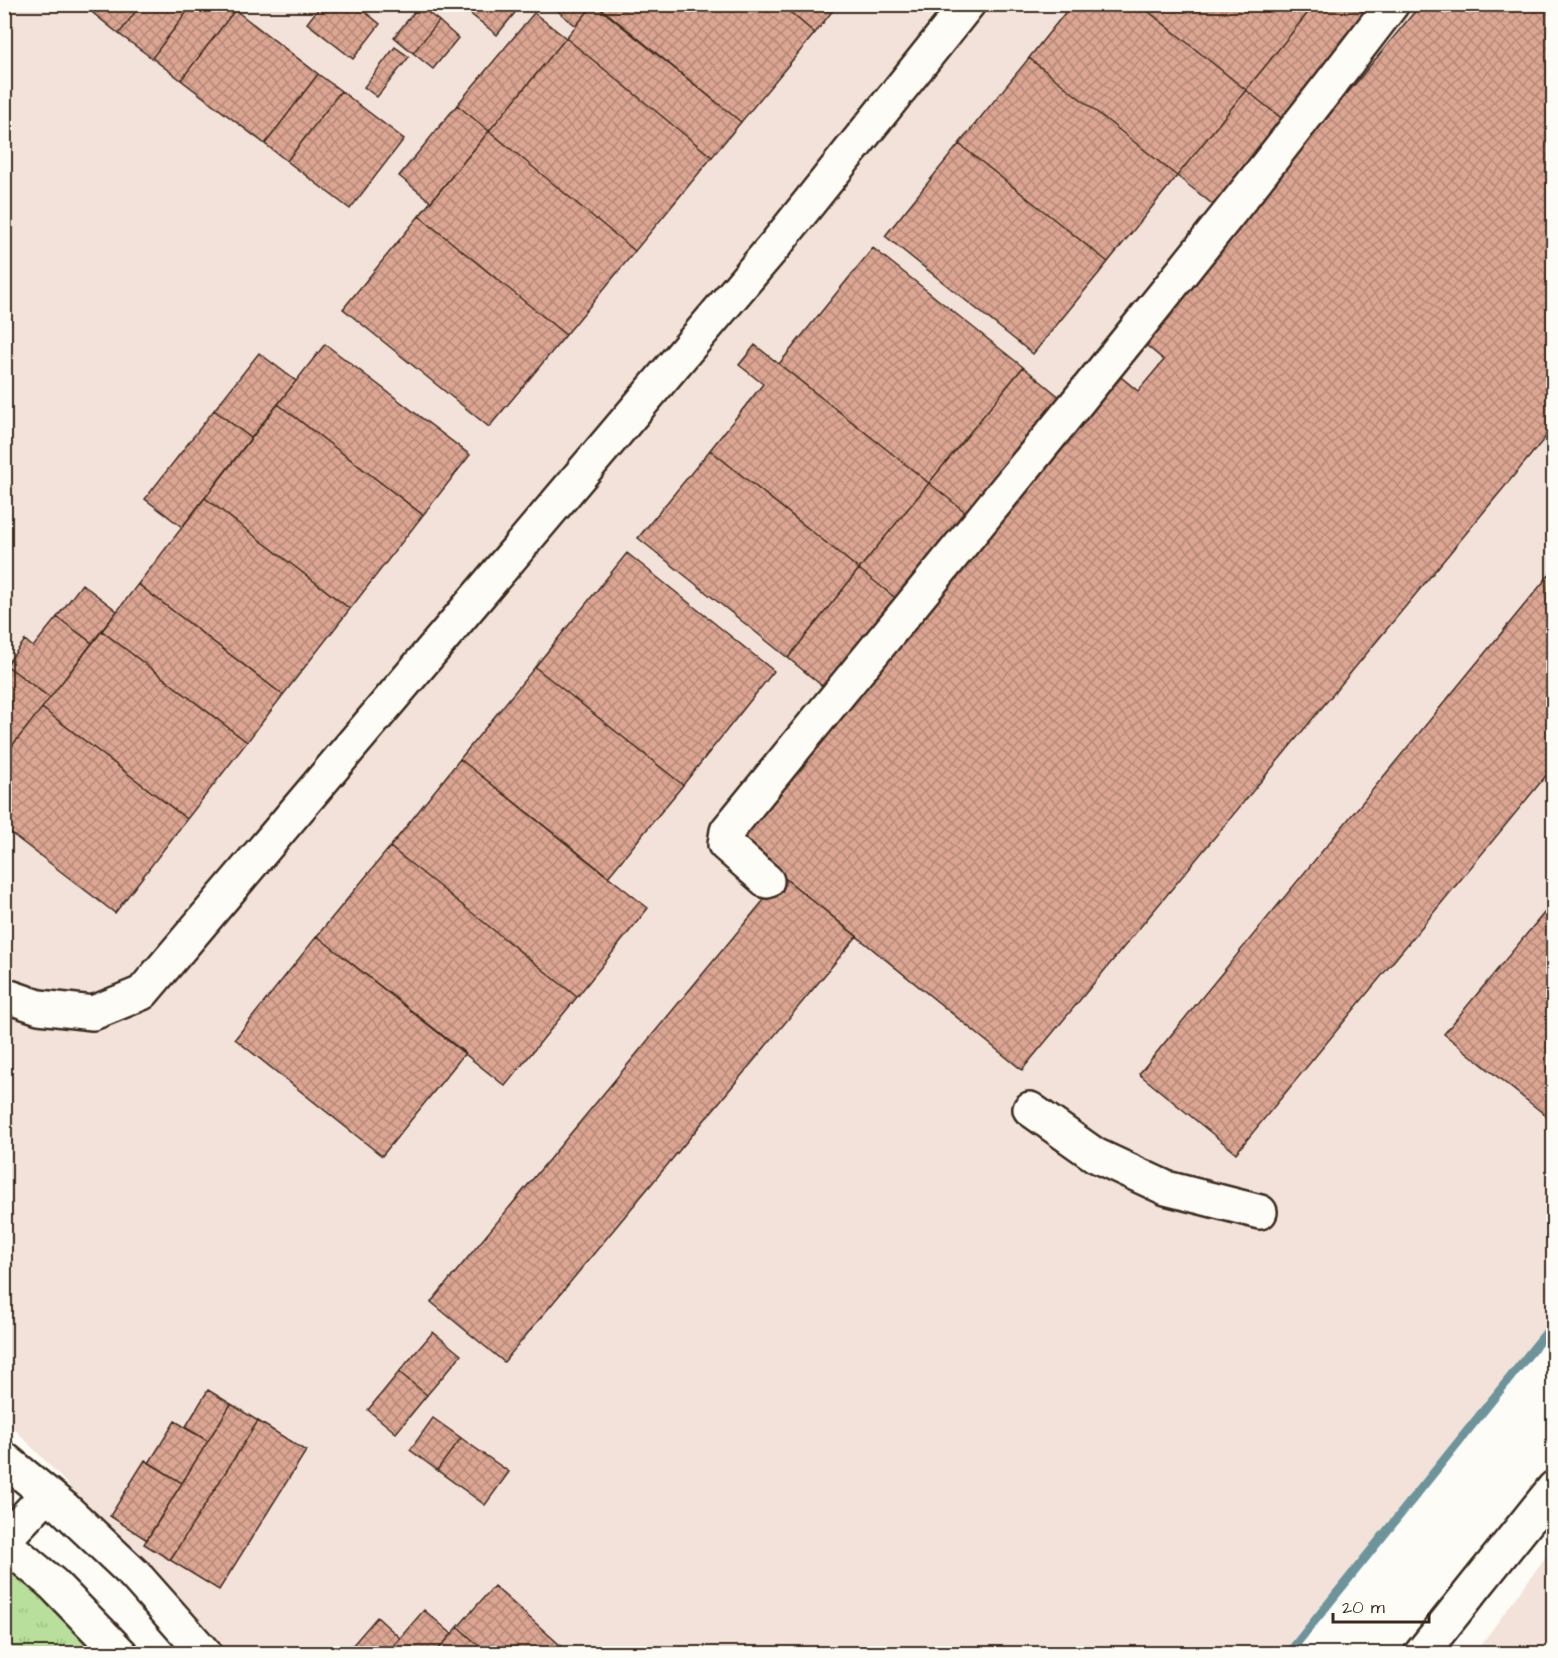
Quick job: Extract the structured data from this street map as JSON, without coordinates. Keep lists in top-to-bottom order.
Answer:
{
  "scale_bar": "20 m"
}
